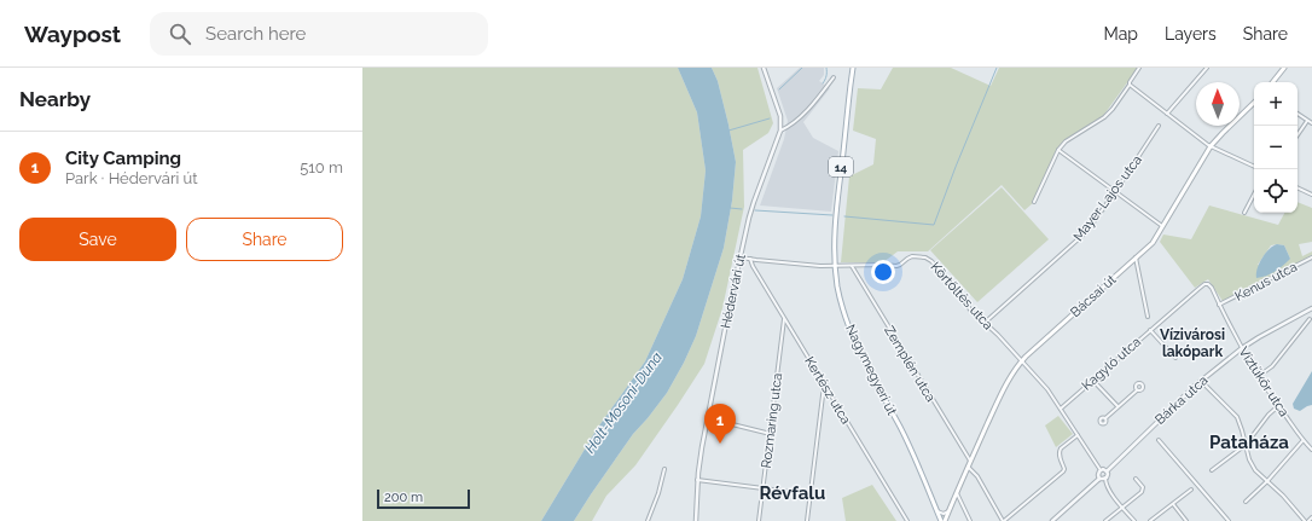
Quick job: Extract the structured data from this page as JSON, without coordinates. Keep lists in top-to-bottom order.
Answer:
{
  "streets": {
    "main road": ["14", "Bácsai út", "Nagymegyeri út"],
    "street": [
      "Mayer Lajos utca",
      "Kenus utca",
      "Hédervári út",
      "Körtöltés utca",
      "Zemplén utca",
      "Kagyló utca",
      "Víztükör utca",
      "Kertész utca",
      "Bárka utca",
      "Rozmaring utca"
    ]
  },
  "crossings": [
    ["Mayer Lajos utca", "Körtöltés utca"],
    ["Kenus utca", "Víztükör utca"],
    ["Körtöltés utca", "Bácsai út"],
    ["Körtöltés utca", "Zemplén utca"],
    ["Körtöltés utca", "Kagyló utca"],
    ["Körtöltés utca", "Nagymegyeri út"],
    ["Körtöltés utca", "Bárka utca"],
    ["Bácsai út", "Zemplén utca"],
    ["Kagyló utca", "Víztükör utca"],
    ["Víztükör utca", "Bárka utca"],
    ["Kertész utca", "Rozmaring utca"]
  ],
  "districts": ["Vízivárosi lakópark", "Pataháza", "Révfalu"],
  "water": ["Holt-Mosoni-Duna"],
  "scale_bar": "200 m",
  "north": "top",
  "page": {
    "header": "Waypost",
    "search": "Search here",
    "nav": ["Map", "Layers", "Share"],
    "heading": "Nearby",
    "map_buttons": ["+", "−"],
    "list": [
      {
        "mark": "1",
        "name": "City Camping",
        "note": "Park · Hédervári út",
        "value": "510 m"
      }
    ],
    "buttons": ["Save", "Share"],
    "pins": "1",
    "scale": "200 m"
  }
}
